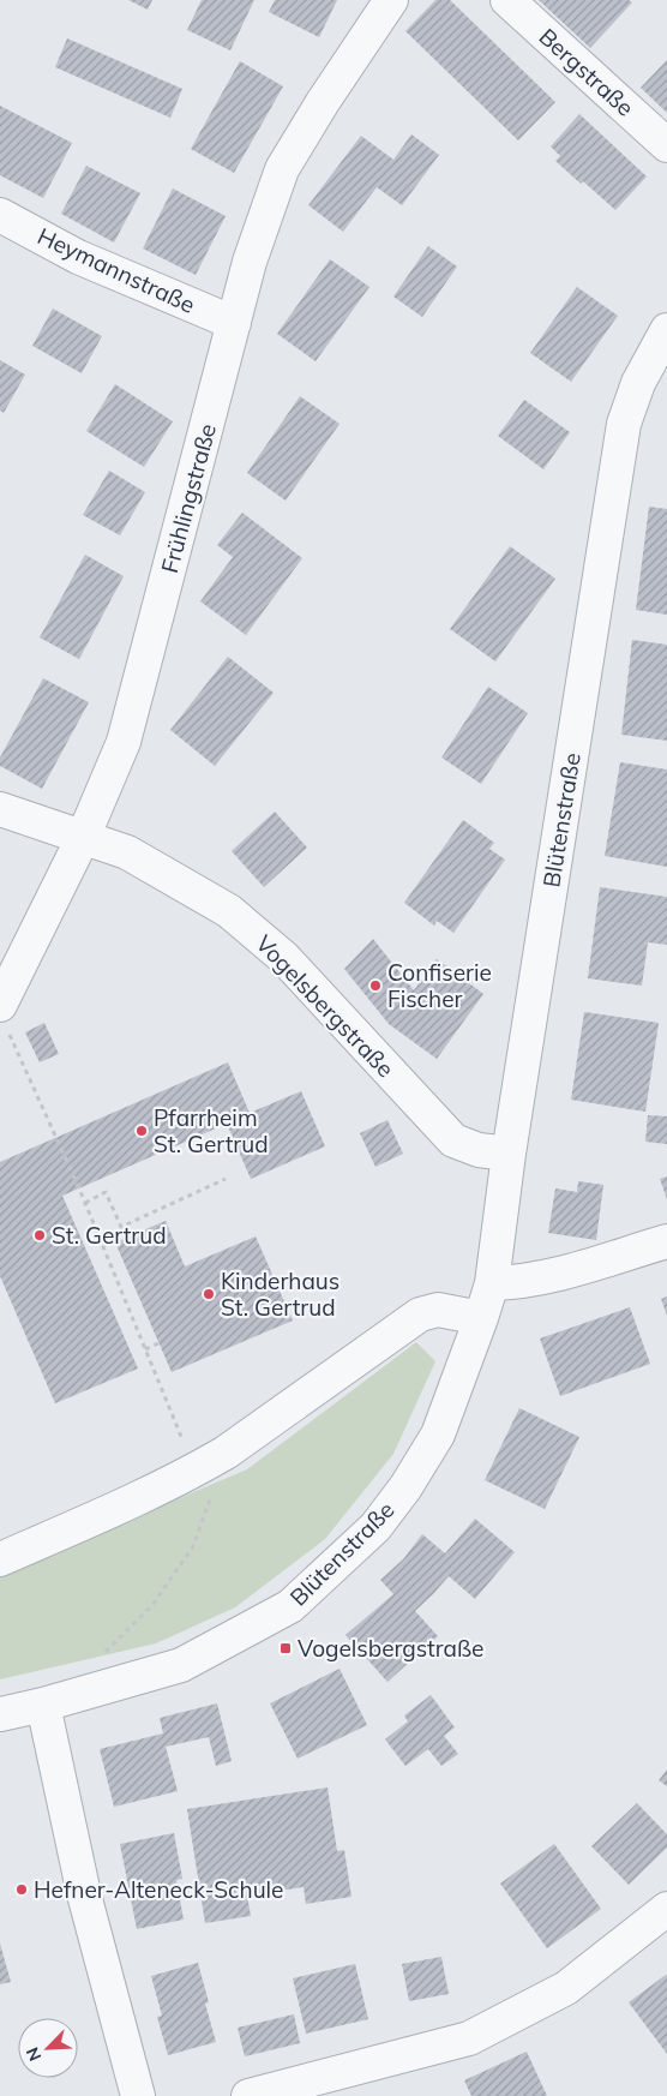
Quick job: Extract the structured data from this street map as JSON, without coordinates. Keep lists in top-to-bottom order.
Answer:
{
  "streets": {
    "street": [
      "Bergstraße",
      "Heymannstraße",
      "Frühlingstraße",
      "Blütenstraße",
      "Vogelsbergstraße"
    ]
  },
  "crossings": [
    ["Heymannstraße", "Frühlingstraße"],
    ["Frühlingstraße", "Vogelsbergstraße"],
    ["Blütenstraße", "Vogelsbergstraße"]
  ],
  "places": {
    "other": [
      "Confiserie Fischer",
      "Pfarrheim St. Gertrud",
      "St. Gertrud",
      "Kinderhaus St. Gertrud",
      "Hefner-Alteneck-Schule"
    ],
    "transit": ["Vogelsbergstraße"]
  },
  "north": "bottom left"
}
